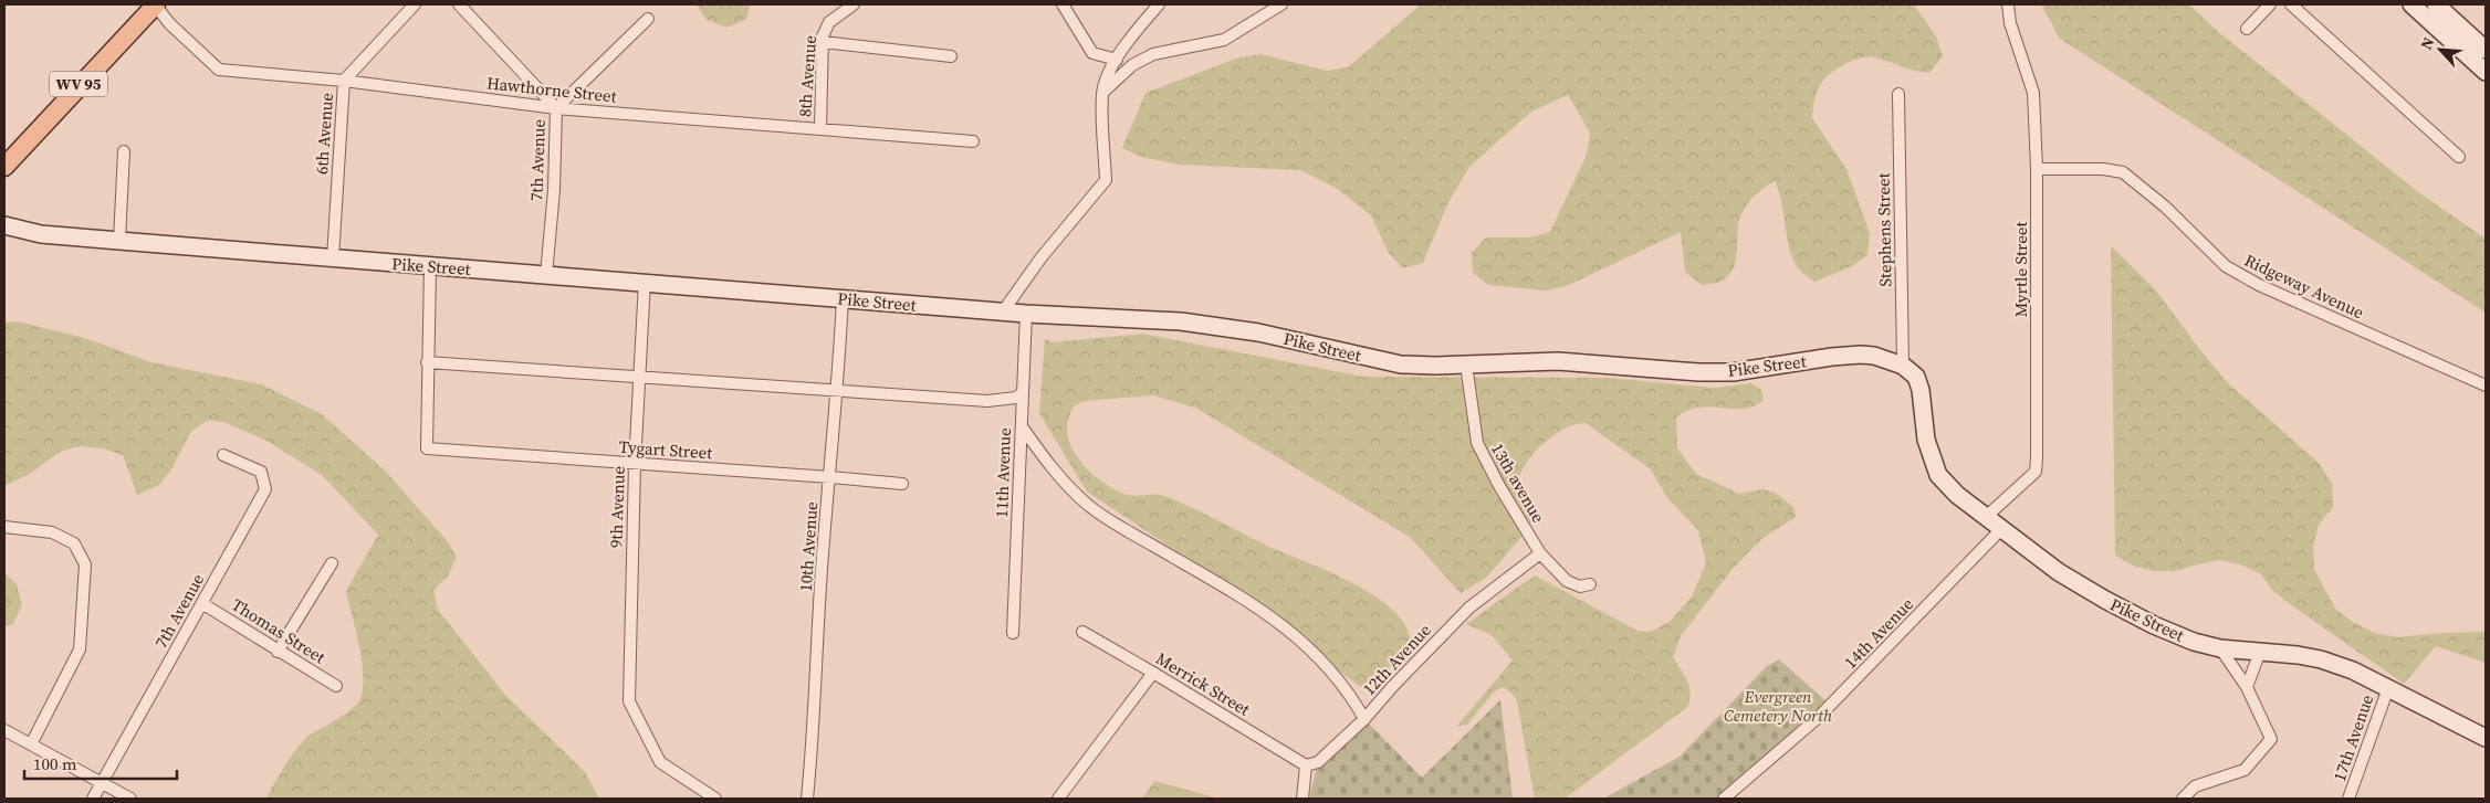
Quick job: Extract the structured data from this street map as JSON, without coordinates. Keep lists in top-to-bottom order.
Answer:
{
  "streets": {
    "main road": ["WV 95", "Pike Street"],
    "street": [
      "8th Avenue",
      "Hawthorne Street",
      "6th Avenue",
      "7th Avenue",
      "Stephens Street",
      "Myrtle Street",
      "Ridgeway Avenue",
      "Tygart Street",
      "11th Avenue",
      "13th avenue",
      "9th Avenue",
      "10th Avenue",
      "Thomas Street",
      "14th Avenue",
      "12th Avenue",
      "Merrick Street",
      "17th Avenue"
    ]
  },
  "crossings": [
    ["8th Avenue", "Hawthorne Street"],
    ["WV 95", "Hawthorne Street"],
    ["Hawthorne Street", "6th Avenue"],
    ["Hawthorne Street", "7th Avenue"],
    ["6th Avenue", "Pike Street"],
    ["7th Avenue", "Pike Street"],
    ["7th Avenue", "Thomas Street"],
    ["Stephens Street", "Pike Street"],
    ["Pike Street", "Myrtle Street"],
    ["Pike Street", "11th Avenue"],
    ["Pike Street", "13th avenue"],
    ["Pike Street", "9th Avenue"],
    ["Pike Street", "10th Avenue"],
    ["Pike Street", "14th Avenue"],
    ["Pike Street", "17th Avenue"],
    ["Myrtle Street", "Ridgeway Avenue"],
    ["Tygart Street", "9th Avenue"],
    ["Tygart Street", "10th Avenue"],
    ["13th avenue", "12th Avenue"],
    ["12th Avenue", "Merrick Street"]
  ],
  "parks": ["Evergreen Cemetery North"],
  "scale_bar": "100 m",
  "north": "top left"
}
